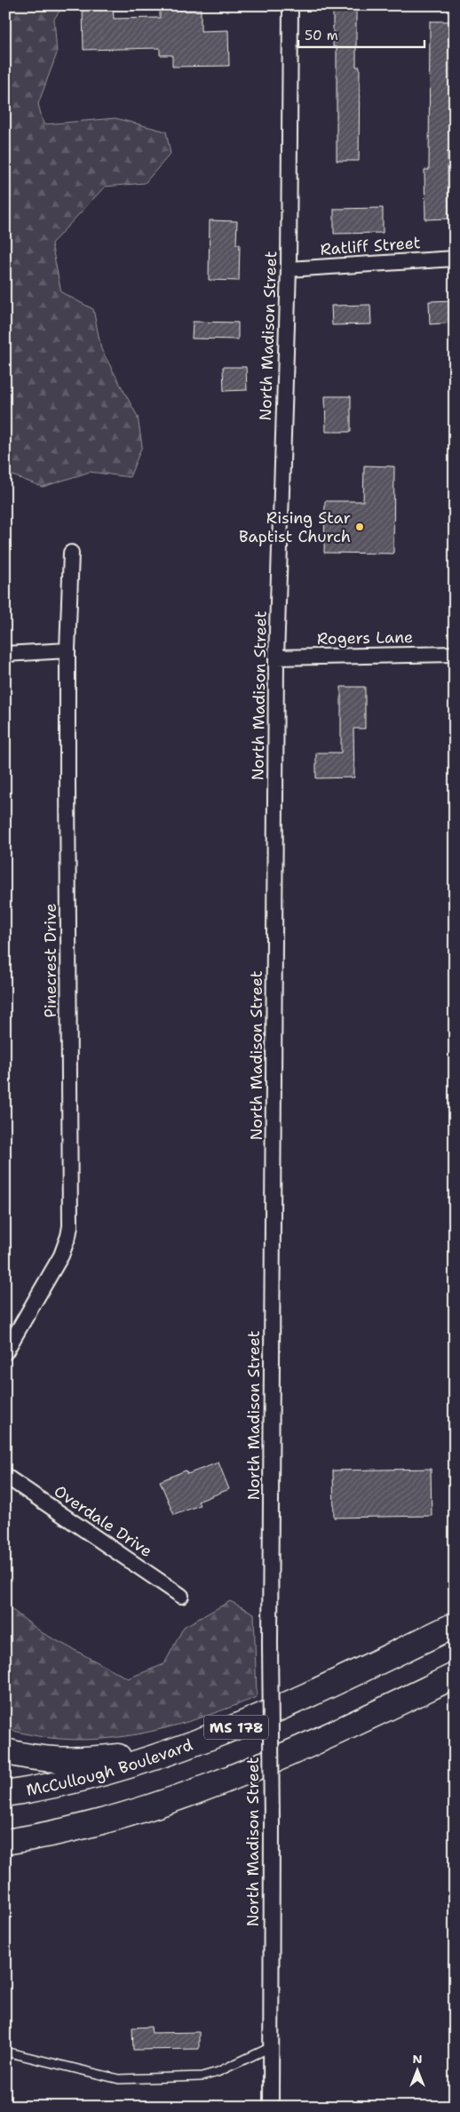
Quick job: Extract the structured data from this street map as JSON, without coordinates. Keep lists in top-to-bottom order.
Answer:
{
  "streets": {
    "highway": ["MS 178", "McCullough Boulevard"],
    "street": [
      "Ratliff Street",
      "North Madison Street",
      "Rogers Lane",
      "Pinecrest Drive",
      "Overdale Drive"
    ]
  },
  "crossings": [
    ["Ratliff Street", "North Madison Street"],
    ["North Madison Street", "Rogers Lane"]
  ],
  "places": ["Rising Star Baptist Church"],
  "scale_bar": "50 m",
  "north": "top"
}
